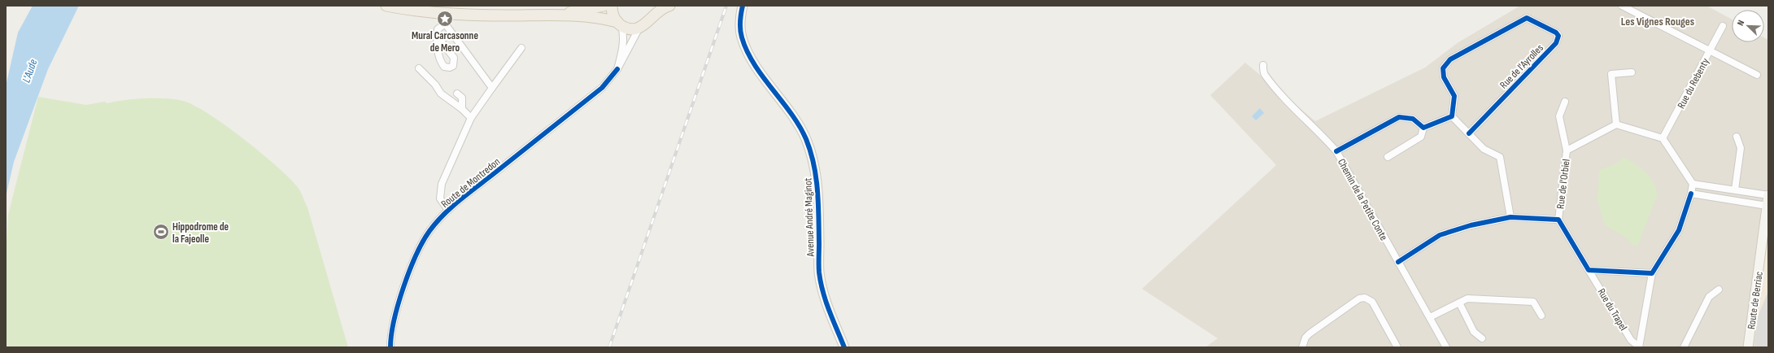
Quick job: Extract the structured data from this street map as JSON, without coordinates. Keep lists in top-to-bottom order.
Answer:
{
  "streets": {
    "street": [
      "Rue de l'Ayrolles",
      "Rue du Rebenty",
      "Route de Montredon",
      "Rue de l'Orbiel",
      "Chemin de la Petite Conte",
      "Avenue André Maginot",
      "Route de Berriac",
      "Rue du Trapel"
    ]
  },
  "crossings": [
    ["Rue de l'Orbiel", "Rue du Trapel"]
  ],
  "districts": ["Les Vignes Rouges"],
  "water": ["L'Aude"],
  "places": {
    "place": ["Mural Carcasonne de Mero"],
    "sports": ["Hippodrome de la Fajeolle"]
  },
  "north": "top left"
}
